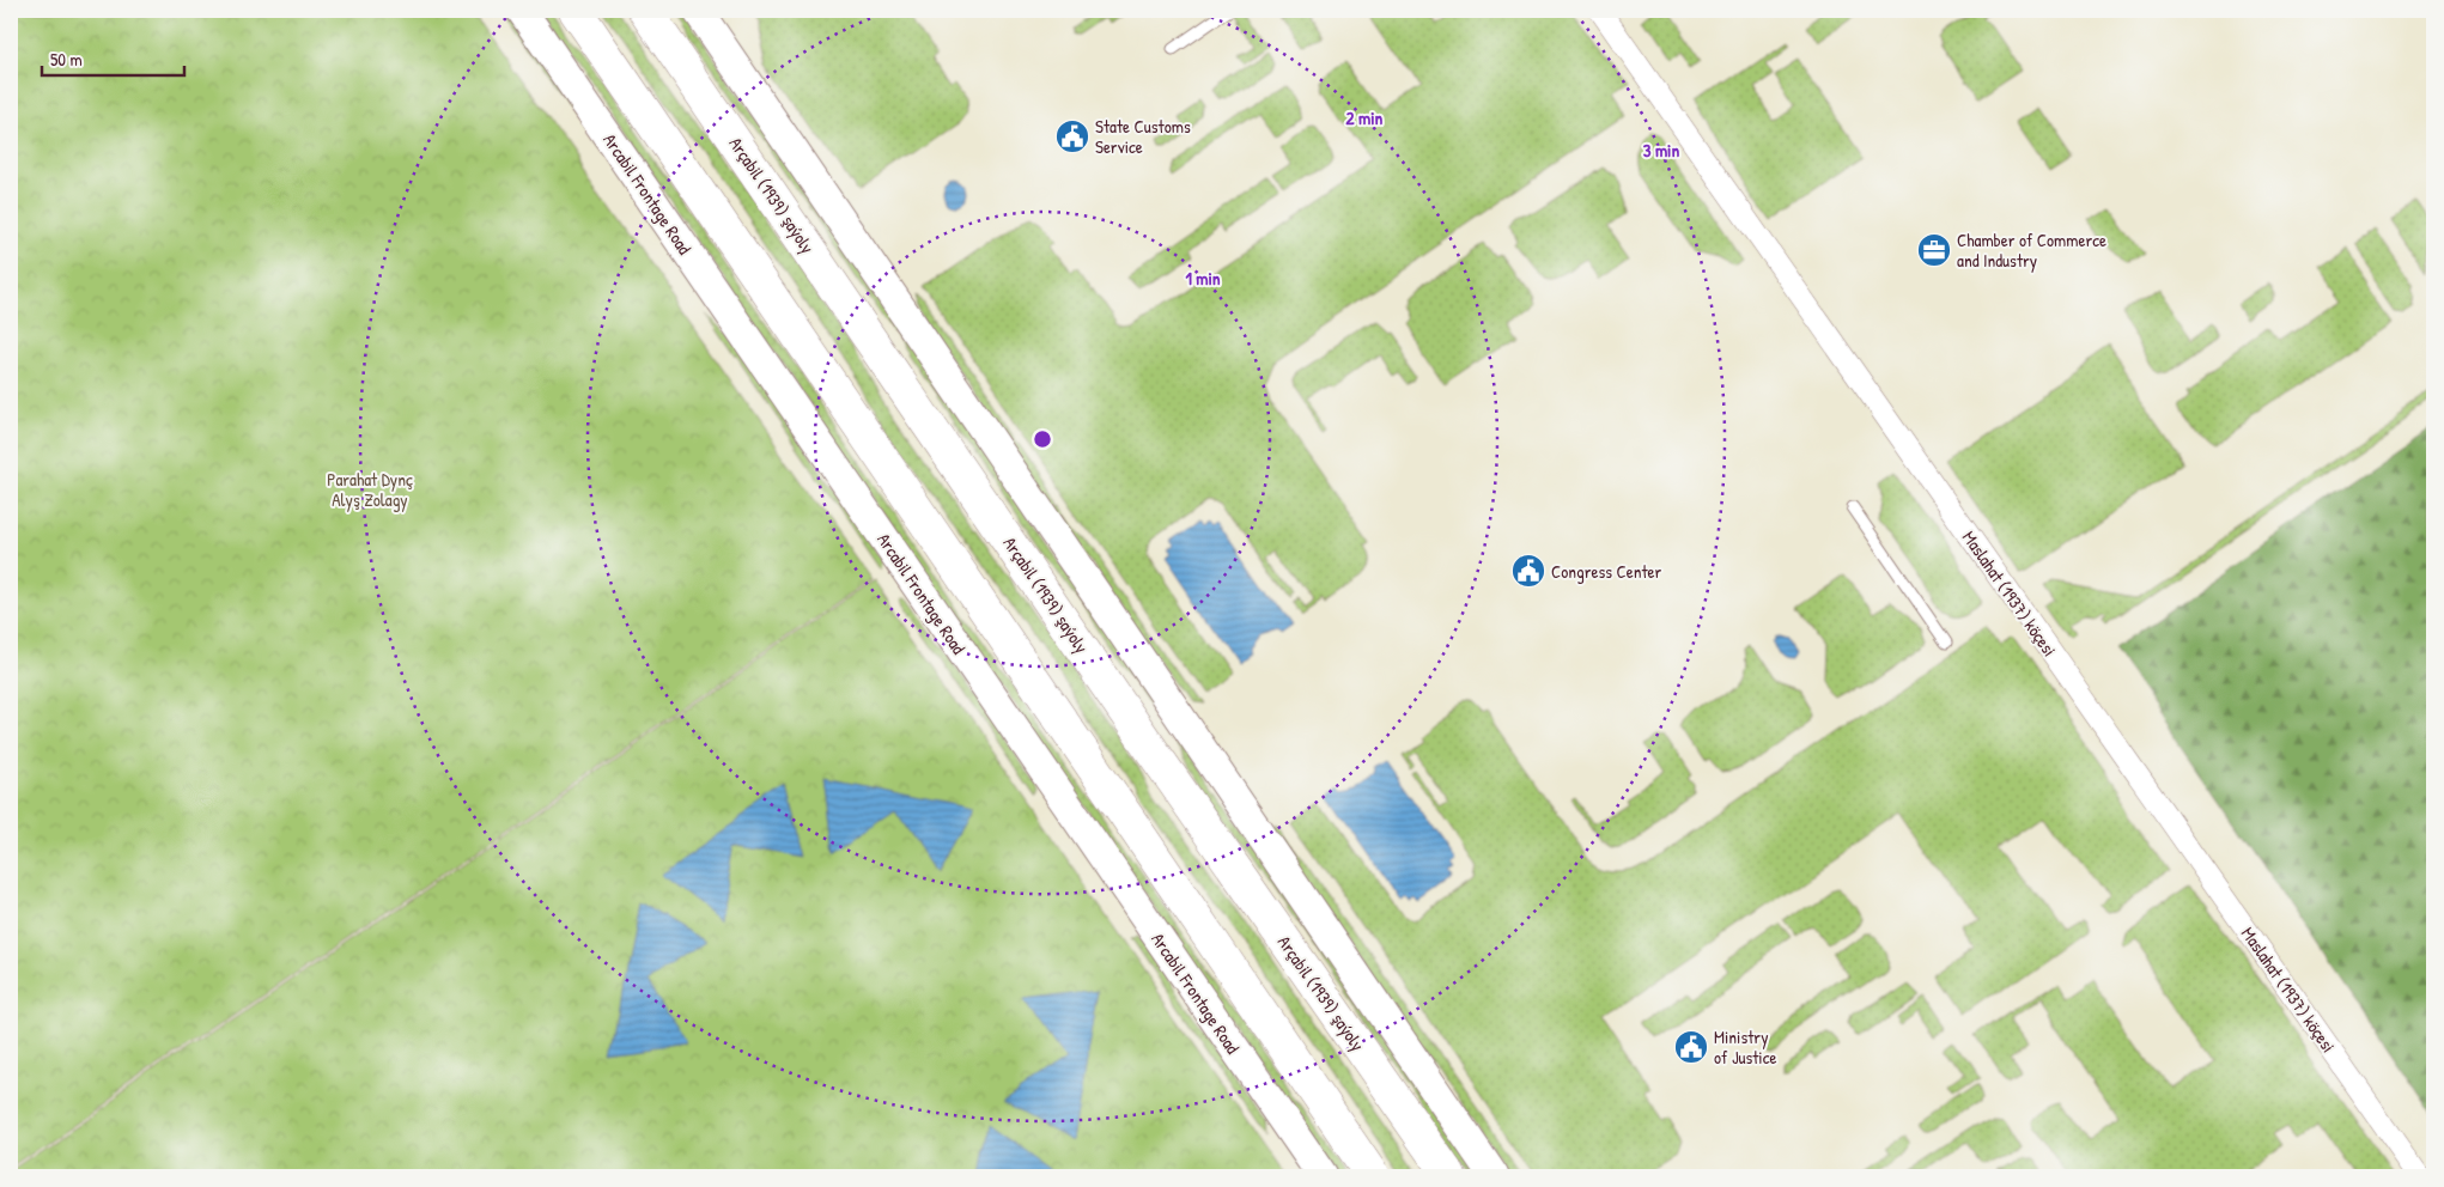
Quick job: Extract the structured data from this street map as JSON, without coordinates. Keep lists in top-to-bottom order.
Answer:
{
  "streets": {
    "main road": ["Arçabil (1939) şaýoly"],
    "street": ["Arcabil Frontage Road", "Maslahat (1937) köçesi"]
  },
  "parks": ["Parahat Dynç Alyş Zolagy"],
  "places": {
    "public building": ["State Customs Service", "Congress Center", "Ministry of Justice"],
    "office": ["Chamber of Commerce and Industry"]
  },
  "scale_bar": "50 m",
  "rings": ["2 min", "3 min", "1 min"]
}
